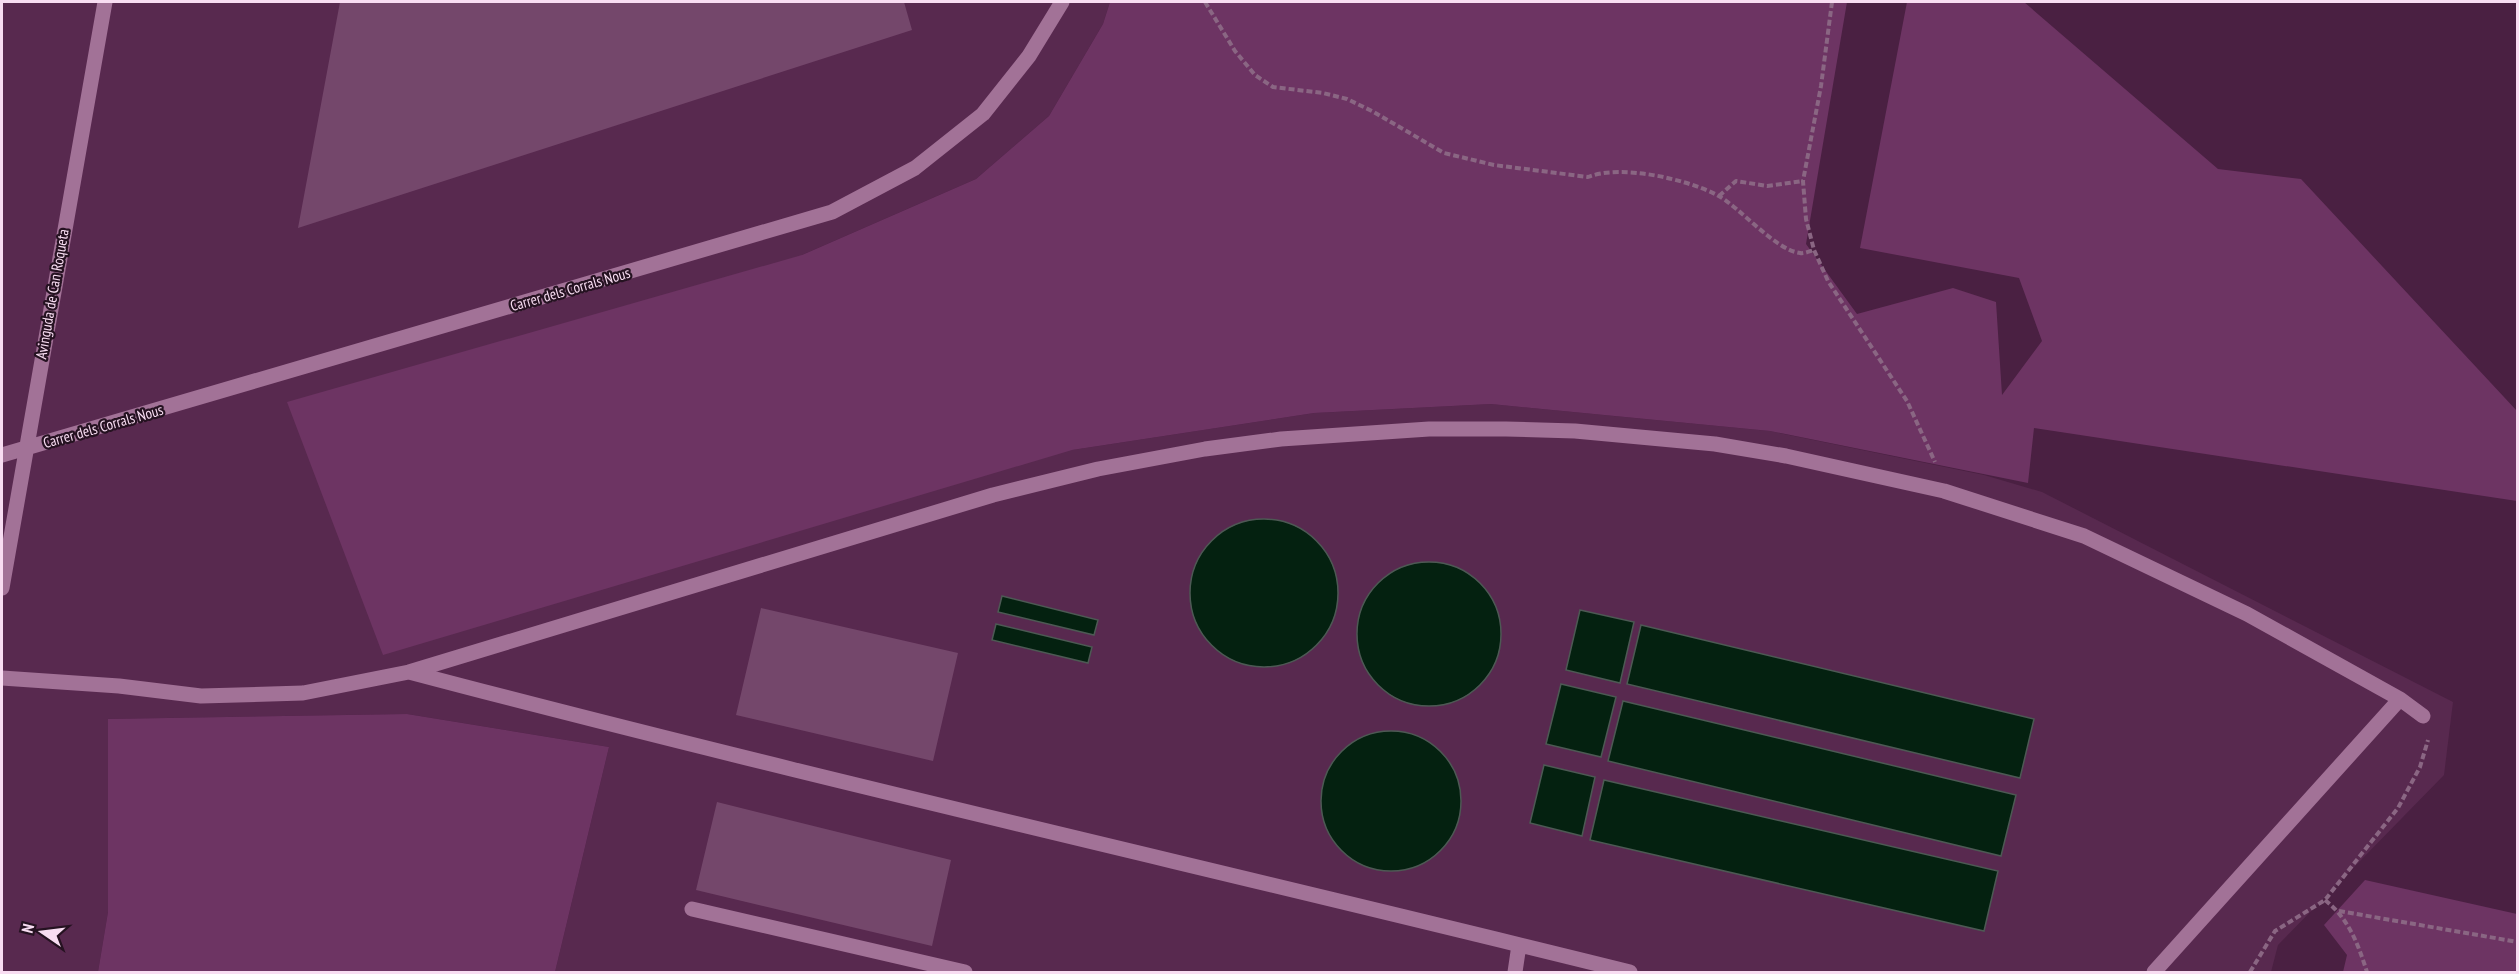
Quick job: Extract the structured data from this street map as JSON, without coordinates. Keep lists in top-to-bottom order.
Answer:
{
  "streets": {
    "street": ["Carrer dels Corrals Nous", "Avinguda de Can Roqueta"]
  },
  "crossings": [
    ["Carrer dels Corrals Nous", "Avinguda de Can Roqueta"]
  ],
  "north": "left"
}
